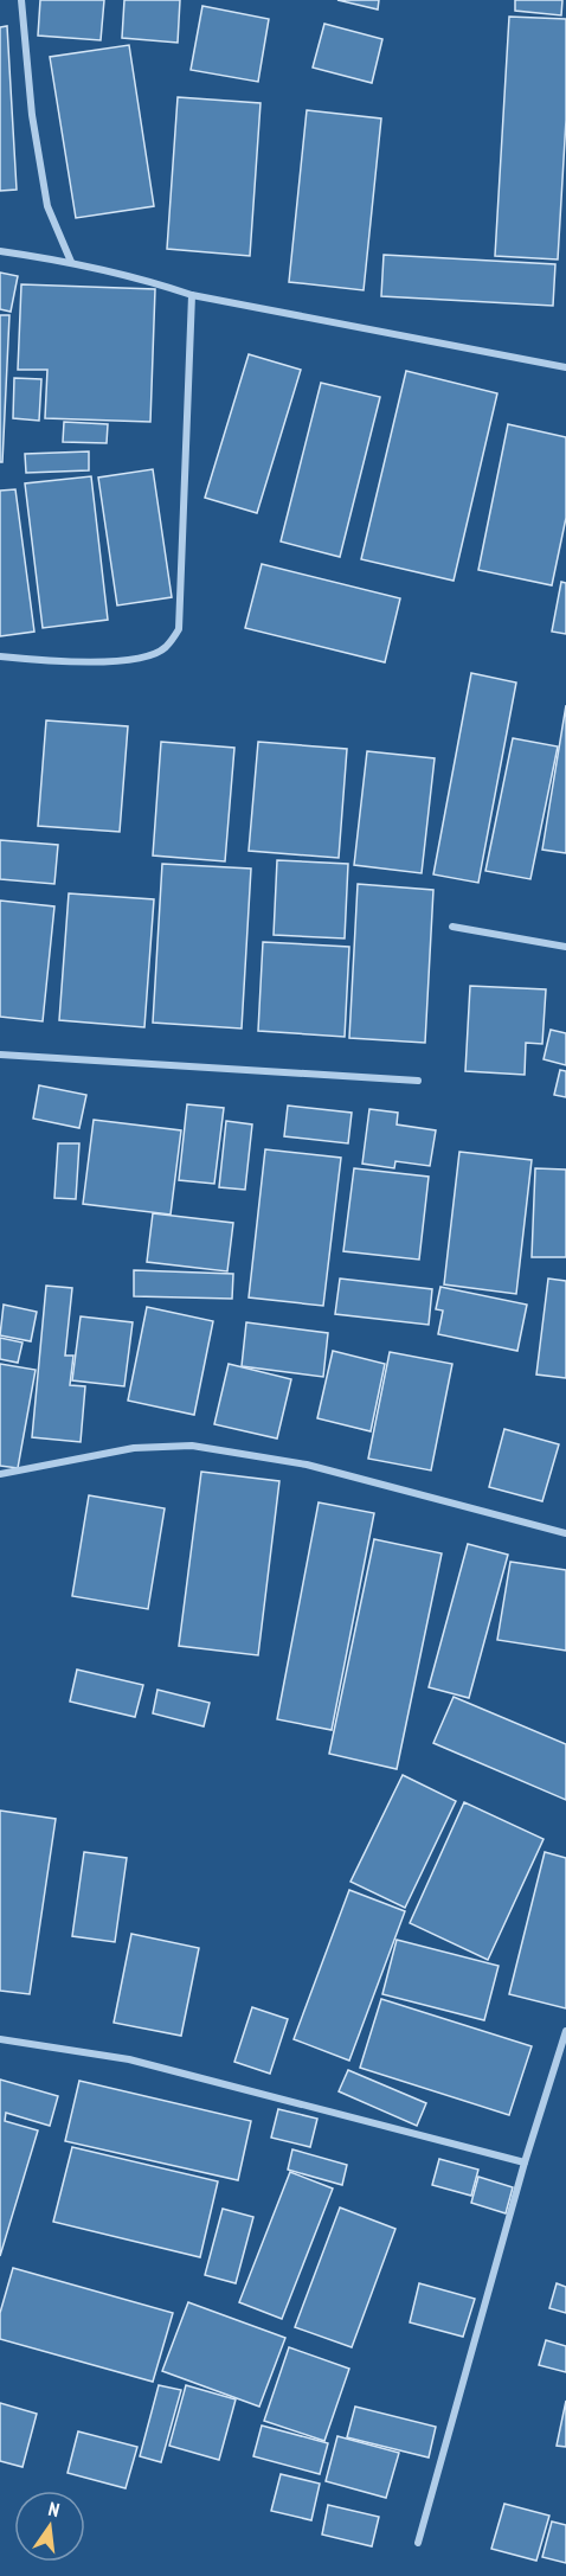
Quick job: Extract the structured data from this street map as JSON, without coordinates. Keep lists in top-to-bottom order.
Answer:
{
  "north": "top"
}
